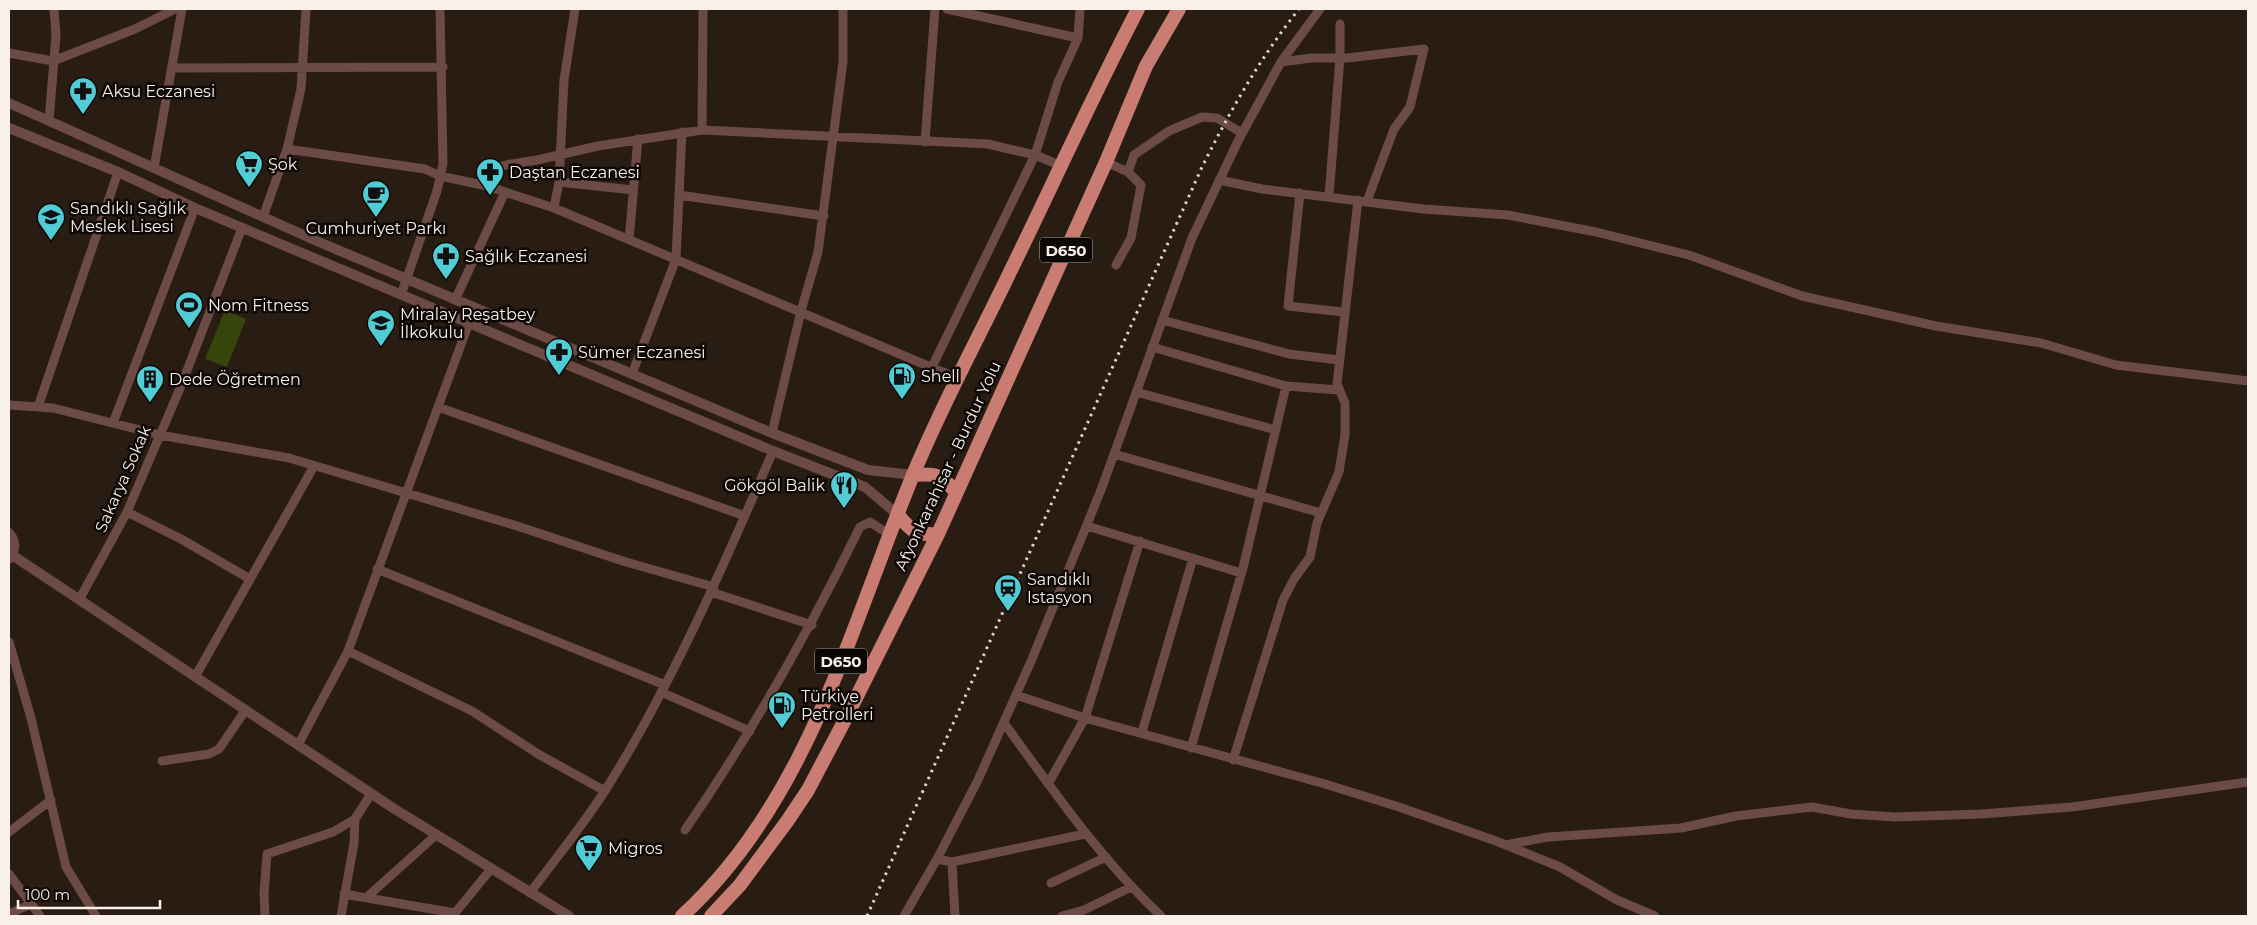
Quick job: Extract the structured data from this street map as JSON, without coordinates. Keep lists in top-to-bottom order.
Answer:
{
  "streets": {
    "highway": ["D650", "Afyonkarahisar - Burdur Yolu"],
    "street": ["Sakarya Sokak"]
  },
  "places": {
    "pharmacy": [
      "Aksu Eczanesi",
      "Daştan Eczanesi",
      "Sağlık Eczanesi",
      "Sümer Eczanesi"
    ],
    "supermarket": ["Şok", "Migros"],
    "cafe": ["Cumhuriyet Parkı"],
    "school or university": ["Sandıklı Sağlık Meslek Lisesi", "Miralay Reşatbey İlkokulu"],
    "sports": ["Nom Fitness"],
    "fuel station": ["Shell", "Türkiye Petrolleri"],
    "building": ["Dede Öğretmen"],
    "restaurant": ["Gökgöl Balik"],
    "station": ["Sandıklı Istasyon"]
  },
  "scale_bar": "100 m"
}
